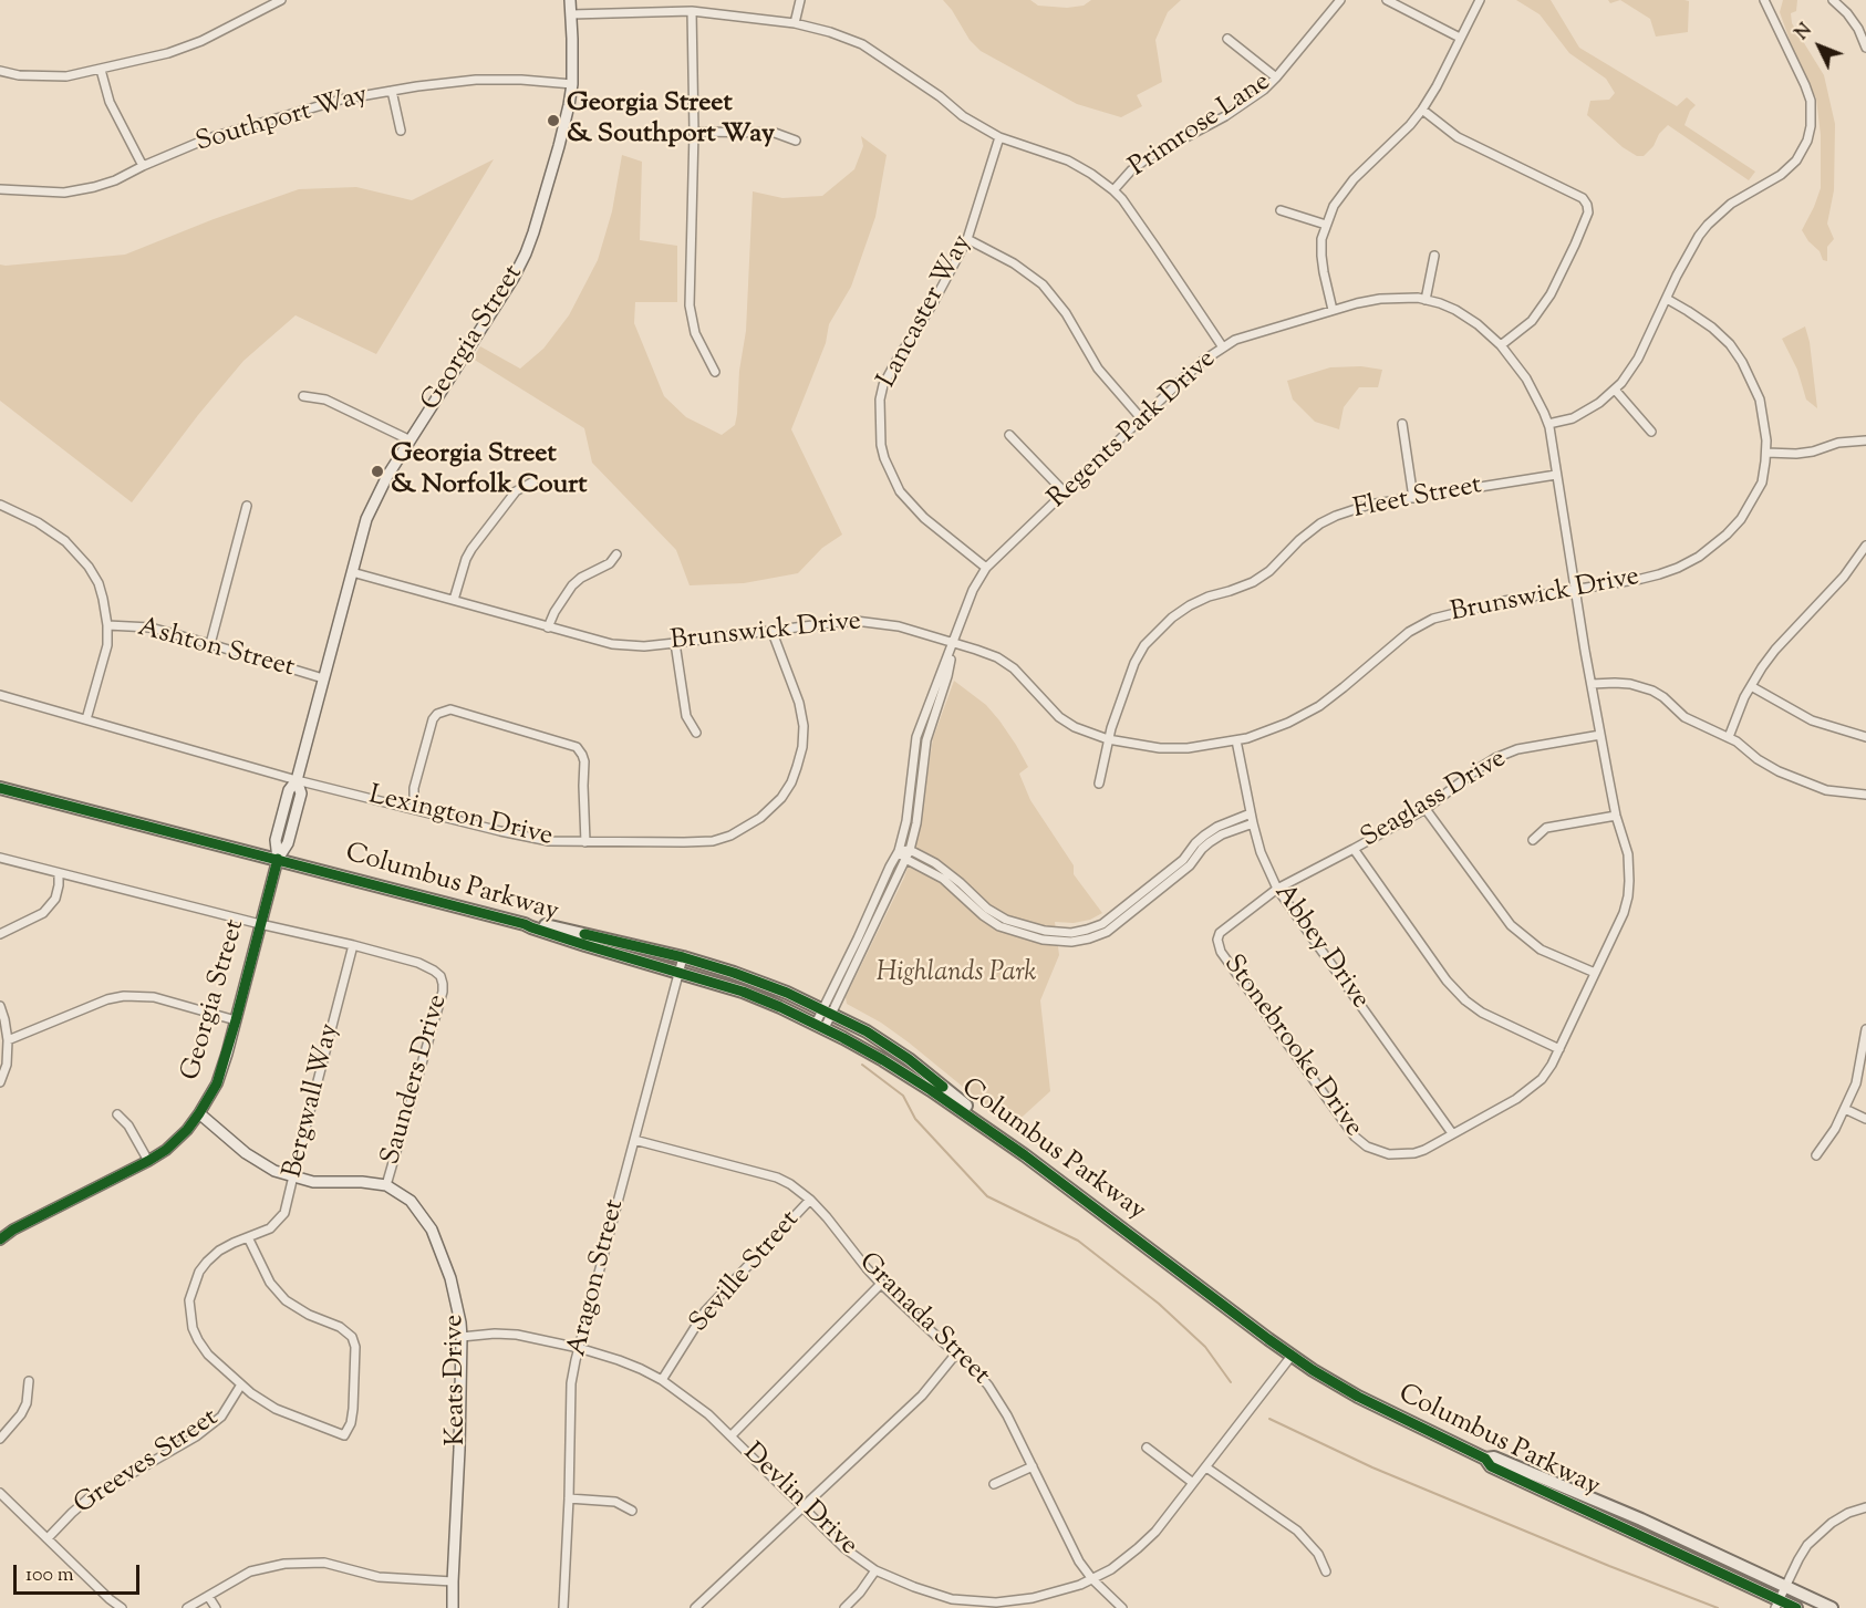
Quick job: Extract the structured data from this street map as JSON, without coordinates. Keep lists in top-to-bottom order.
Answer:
{
  "streets": {
    "main road": ["Columbus Parkway"],
    "street": [
      "Southport Way",
      "Primrose Lane",
      "Lancaster Way",
      "Georgia Street",
      "Regents Park Drive",
      "Fleet Street",
      "Brunswick Drive",
      "Ashton Street",
      "Seaglass Drive",
      "Lexington Drive",
      "Abbey Drive",
      "Stonebrooke Drive",
      "Saunders Drive",
      "Bergwall Way",
      "Seville Street",
      "Aragon Street",
      "Granada Street",
      "Keats Drive",
      "Greeves Street",
      "Devlin Drive"
    ]
  },
  "crossings": [
    ["Southport Way", "Georgia Street"],
    ["Lancaster Way", "Regents Park Drive"],
    ["Georgia Street", "Brunswick Drive"],
    ["Georgia Street", "Ashton Street"],
    ["Georgia Street", "Lexington Drive"],
    ["Georgia Street", "Columbus Parkway"],
    ["Georgia Street", "Keats Drive"],
    ["Regents Park Drive", "Fleet Street"],
    ["Regents Park Drive", "Brunswick Drive"],
    ["Regents Park Drive", "Columbus Parkway"],
    ["Regents Park Drive", "Stonebrooke Drive"],
    ["Fleet Street", "Brunswick Drive"],
    ["Brunswick Drive", "Lexington Drive"],
    ["Brunswick Drive", "Abbey Drive"],
    ["Seaglass Drive", "Abbey Drive"],
    ["Seaglass Drive", "Stonebrooke Drive"],
    ["Columbus Parkway", "Aragon Street"],
    ["Columbus Parkway", "Devlin Drive"],
    ["Abbey Drive", "Stonebrooke Drive"],
    ["Saunders Drive", "Bergwall Way"],
    ["Saunders Drive", "Keats Drive"],
    ["Bergwall Way", "Keats Drive"],
    ["Bergwall Way", "Greeves Street"],
    ["Seville Street", "Granada Street"],
    ["Seville Street", "Devlin Drive"],
    ["Aragon Street", "Granada Street"],
    ["Aragon Street", "Devlin Drive"],
    ["Granada Street", "Devlin Drive"],
    ["Keats Drive", "Devlin Drive"]
  ],
  "parks": ["Highlands Park"],
  "places": ["Georgia Street & Southport Way", "Georgia Street & Norfolk Court"],
  "scale_bar": "100 m",
  "north": "top left"
}
